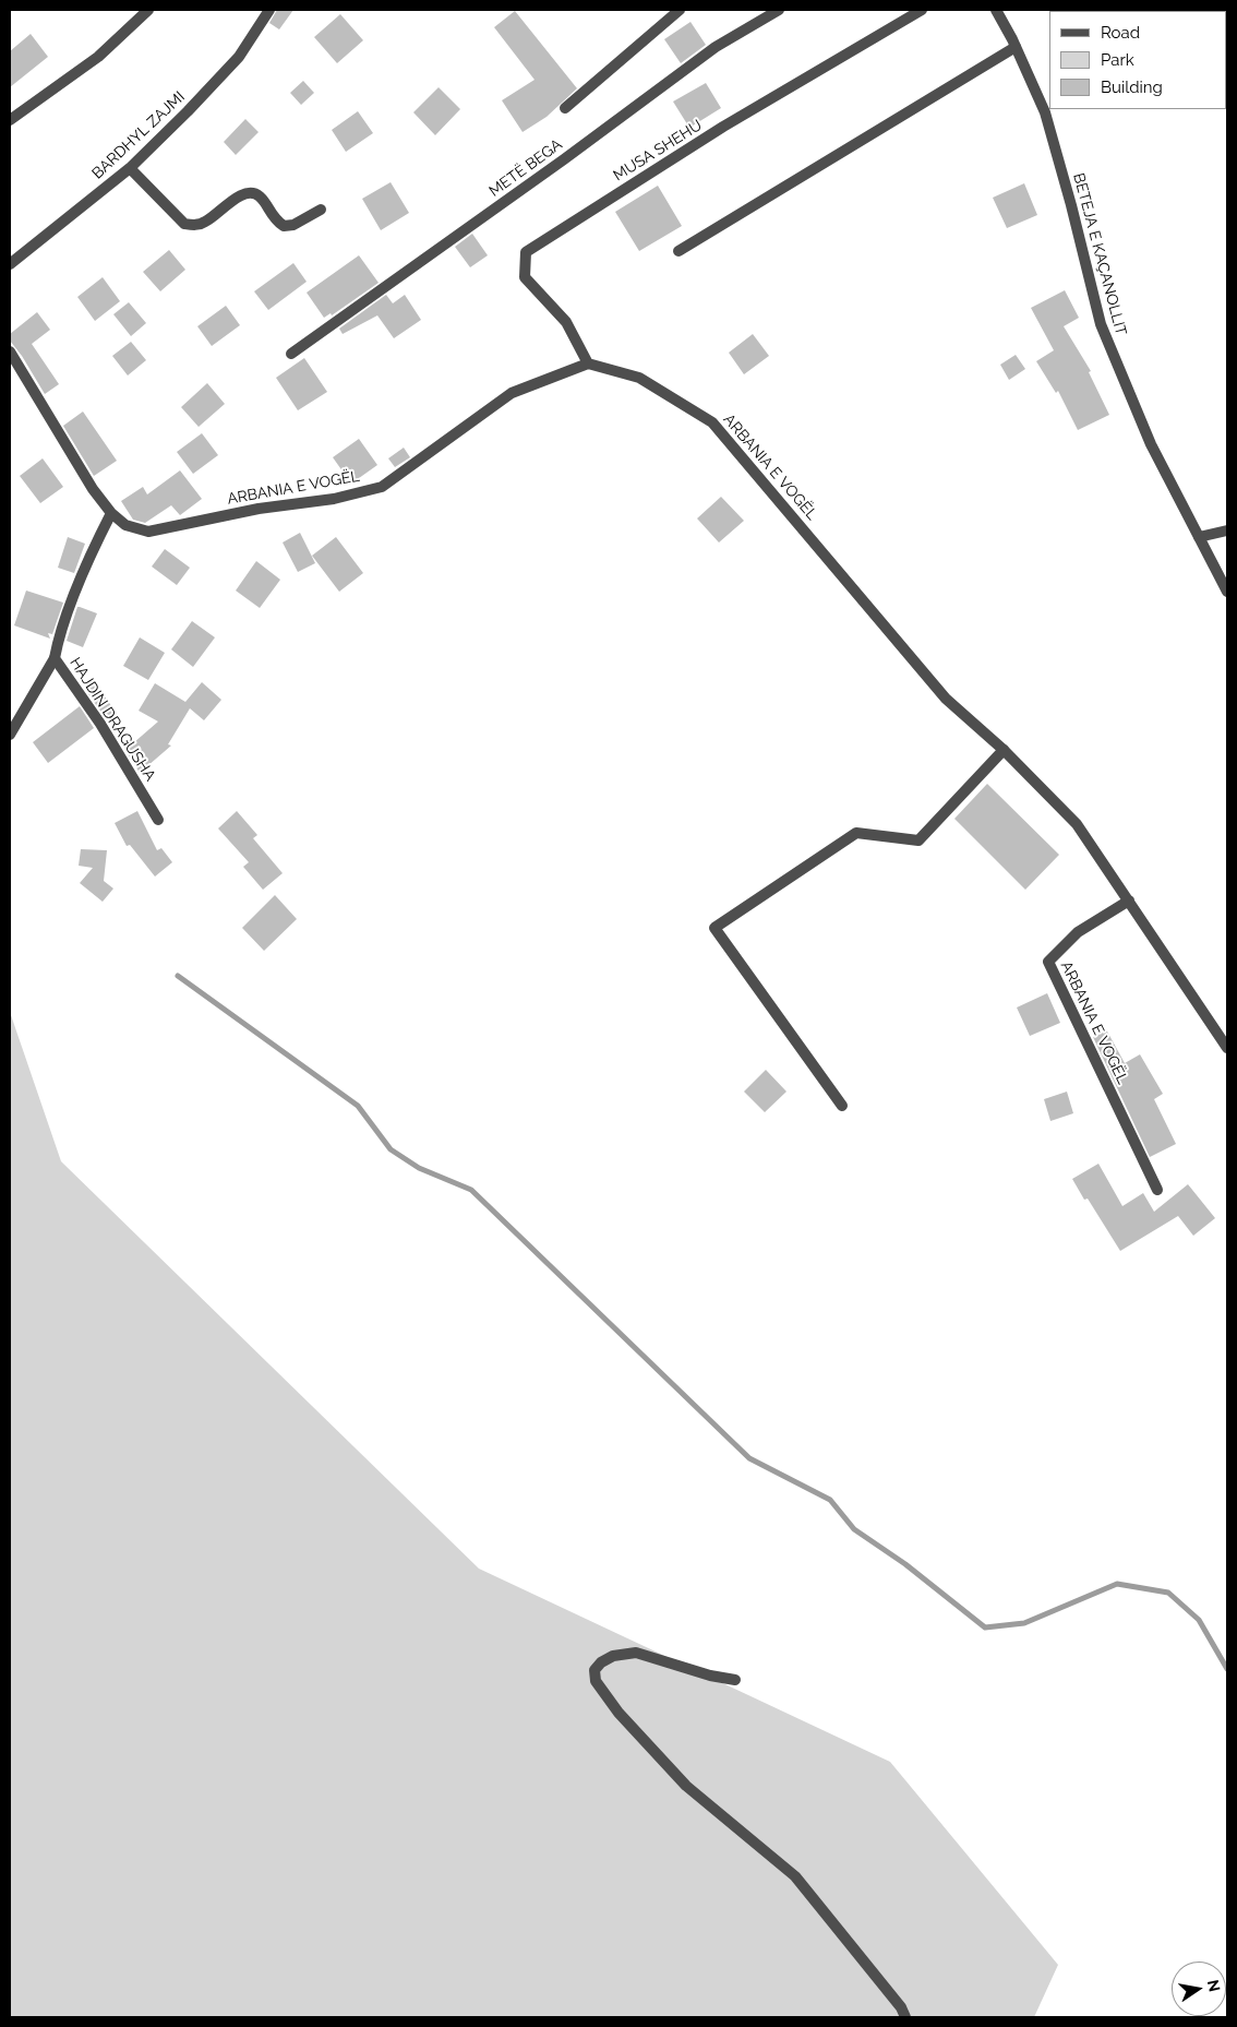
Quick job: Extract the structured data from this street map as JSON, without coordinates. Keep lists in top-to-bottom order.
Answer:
{
  "streets": {
    "street": [
      "BARDHYL ZAJMI",
      "MUSA SHEHU",
      "METË BEGA",
      "BETEJA E KAÇANOLLIT",
      "ARBANIA E VOGËL",
      "HAJDIN DRAGUSHA"
    ]
  },
  "crossings": [
    ["MUSA SHEHU", "ARBANIA E VOGËL"],
    ["ARBANIA E VOGËL", "HAJDIN DRAGUSHA"]
  ],
  "legend": ["Road", "Park", "Building"],
  "north": "right"
}
